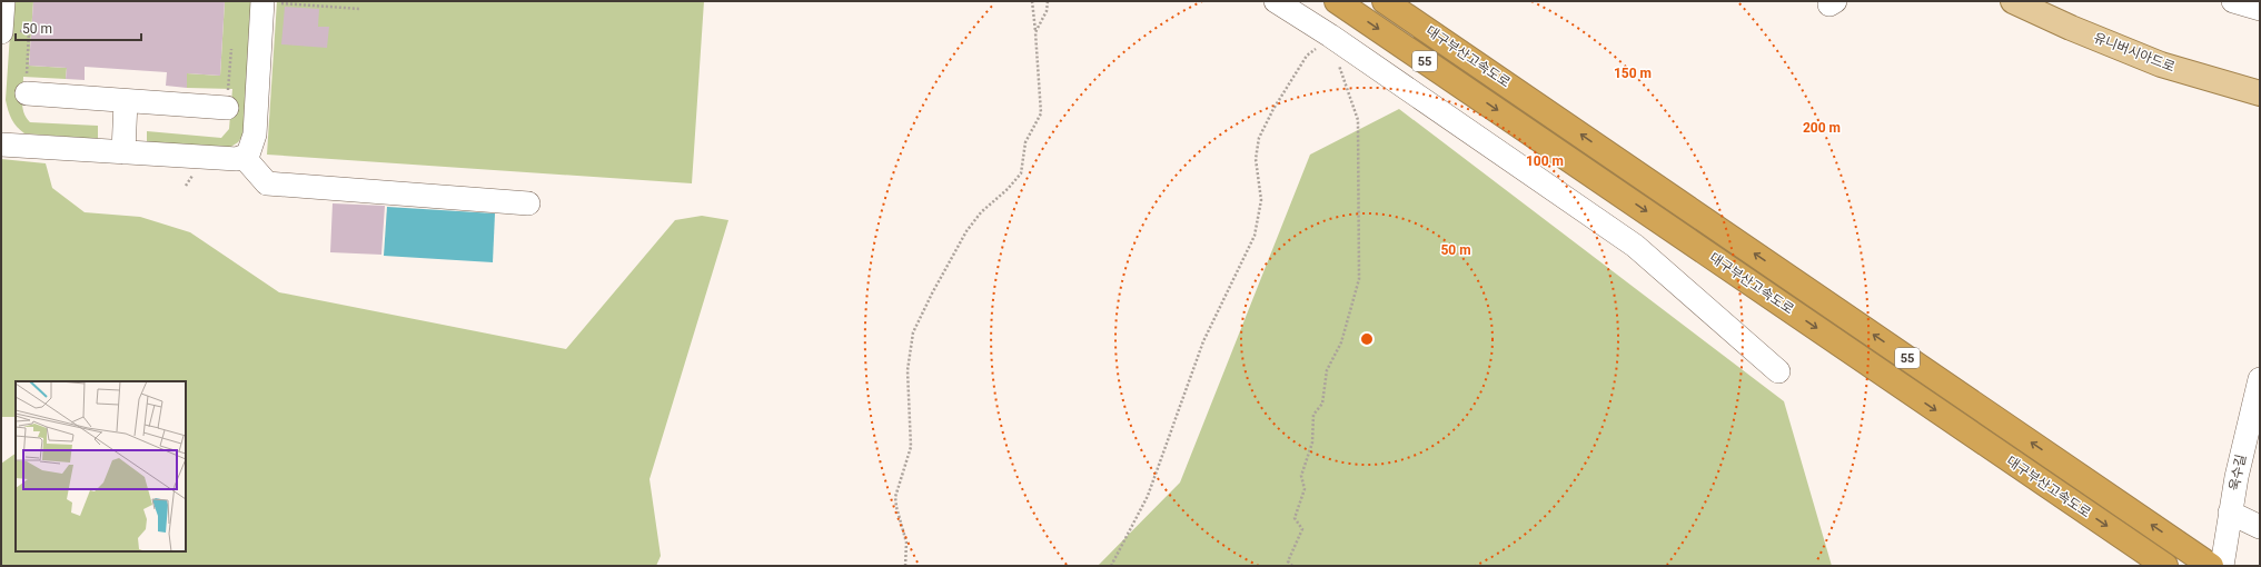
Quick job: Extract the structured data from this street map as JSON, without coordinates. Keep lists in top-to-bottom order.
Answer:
{
  "streets": {
    "highway": ["대구부산고속도로", "55"],
    "main road": ["유니버시아드로"],
    "street": ["욱수길"]
  },
  "scale_bar": "50 m",
  "rings": [
    "150 m",
    "200 m",
    "100 m",
    "50 m"
  ]
}
